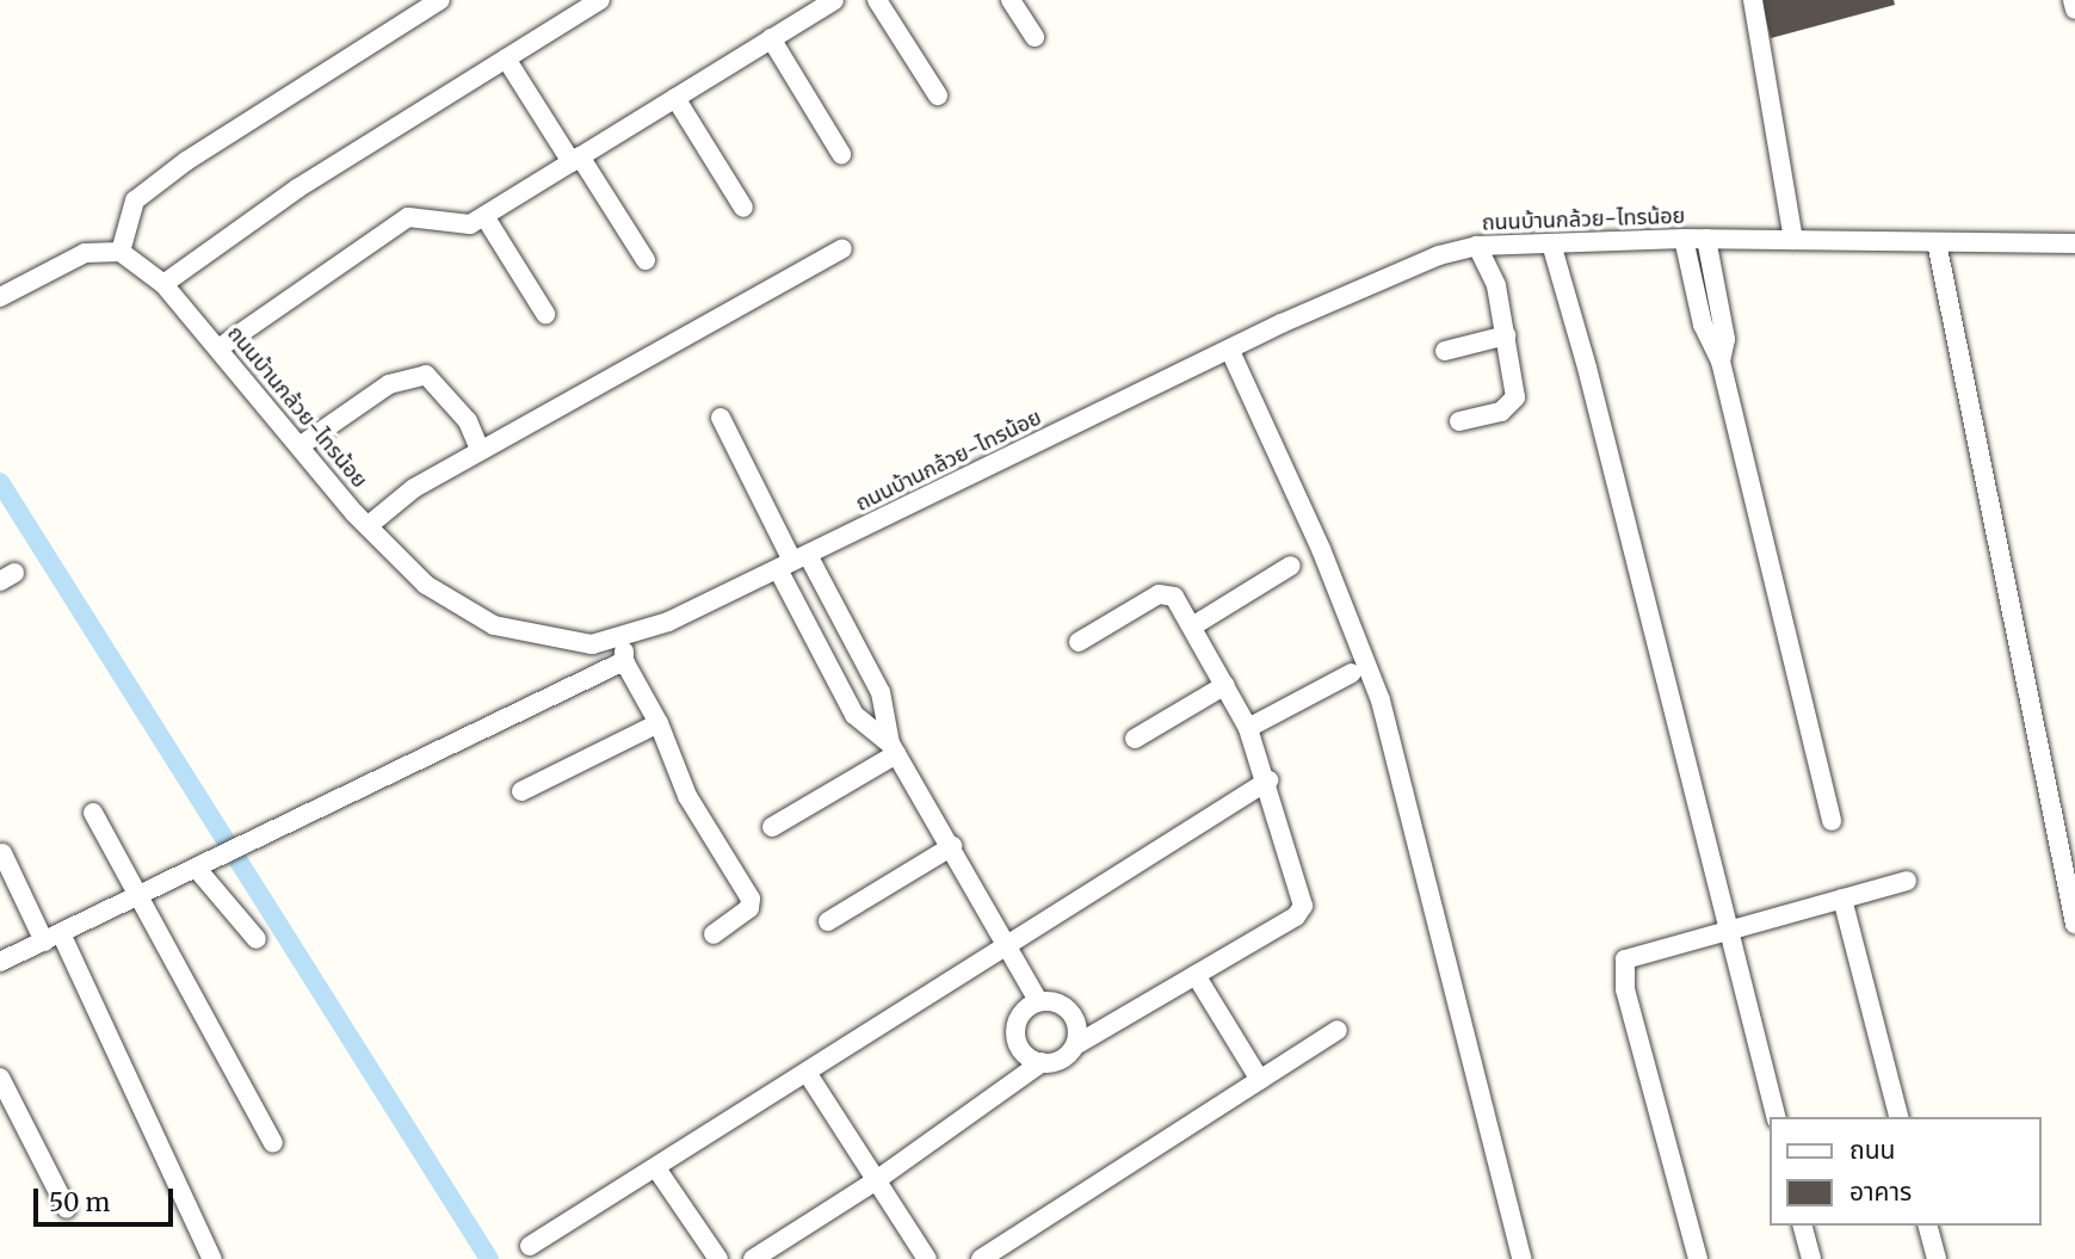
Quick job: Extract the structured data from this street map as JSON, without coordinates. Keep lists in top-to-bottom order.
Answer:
{
  "streets": {
    "street": ["ถนนบ้านกล้วย-ไทรน้อย"]
  },
  "legend": ["ถนน", "อาคาร"],
  "scale_bar": "50 m"
}
